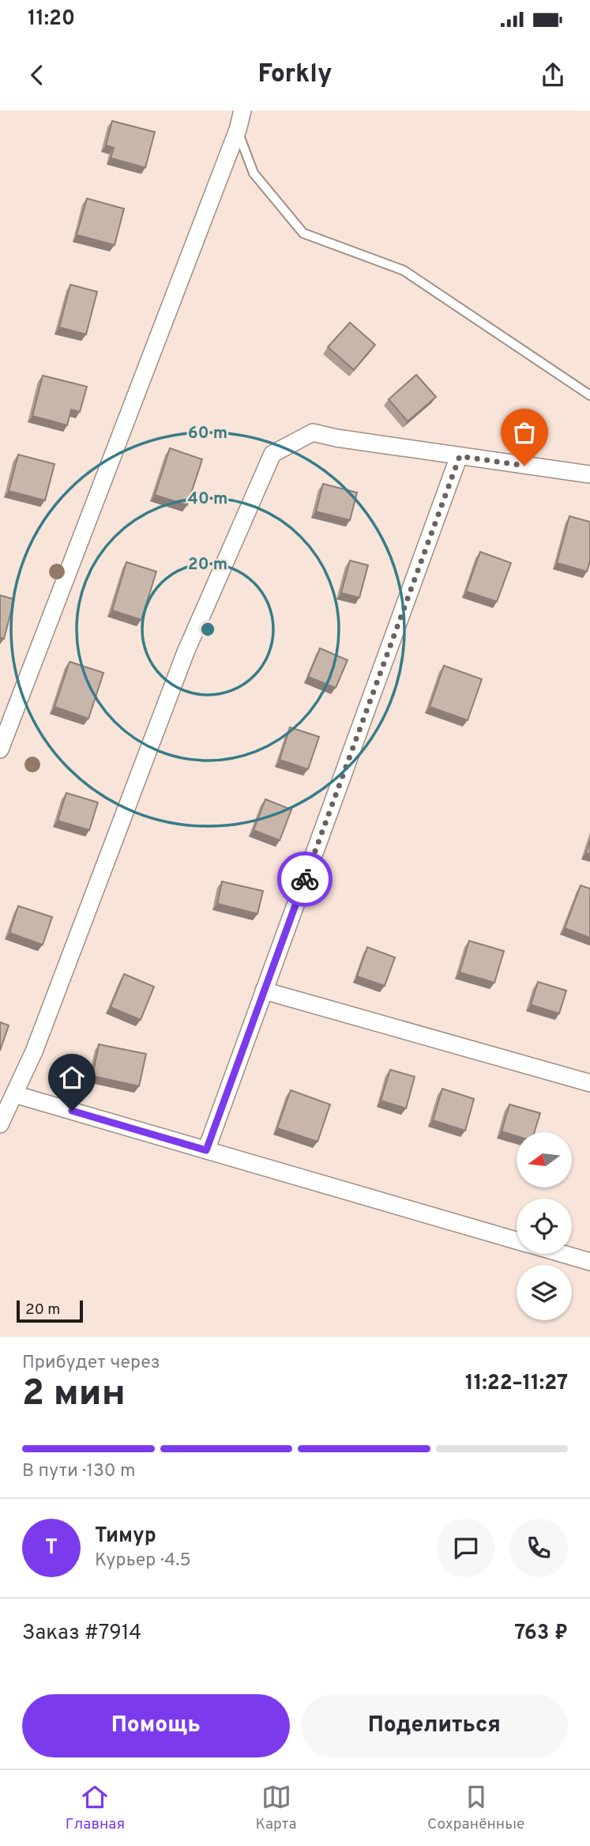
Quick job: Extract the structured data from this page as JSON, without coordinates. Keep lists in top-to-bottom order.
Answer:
{
  "scale_bar": "20 m",
  "north": "left",
  "page": {
    "status": "11:20",
    "header": "Forkly",
    "scale": "20 m",
    "heading": ["2 мин", "Прибудет через", "11:22–11:27"],
    "panel": [
      "Тимур",
      "Курьер · 4.5",
      "Заказ #7914",
      "763 ₽"
    ],
    "bar": "В пути · 130 m",
    "round": "Т",
    "buttons": ["Помощь", "Поделиться"],
    "tabs": ["Главная", "Карта", "Сохранённые"]
  },
  "rings": ["60 m", "40 m", "20 m"]
}
